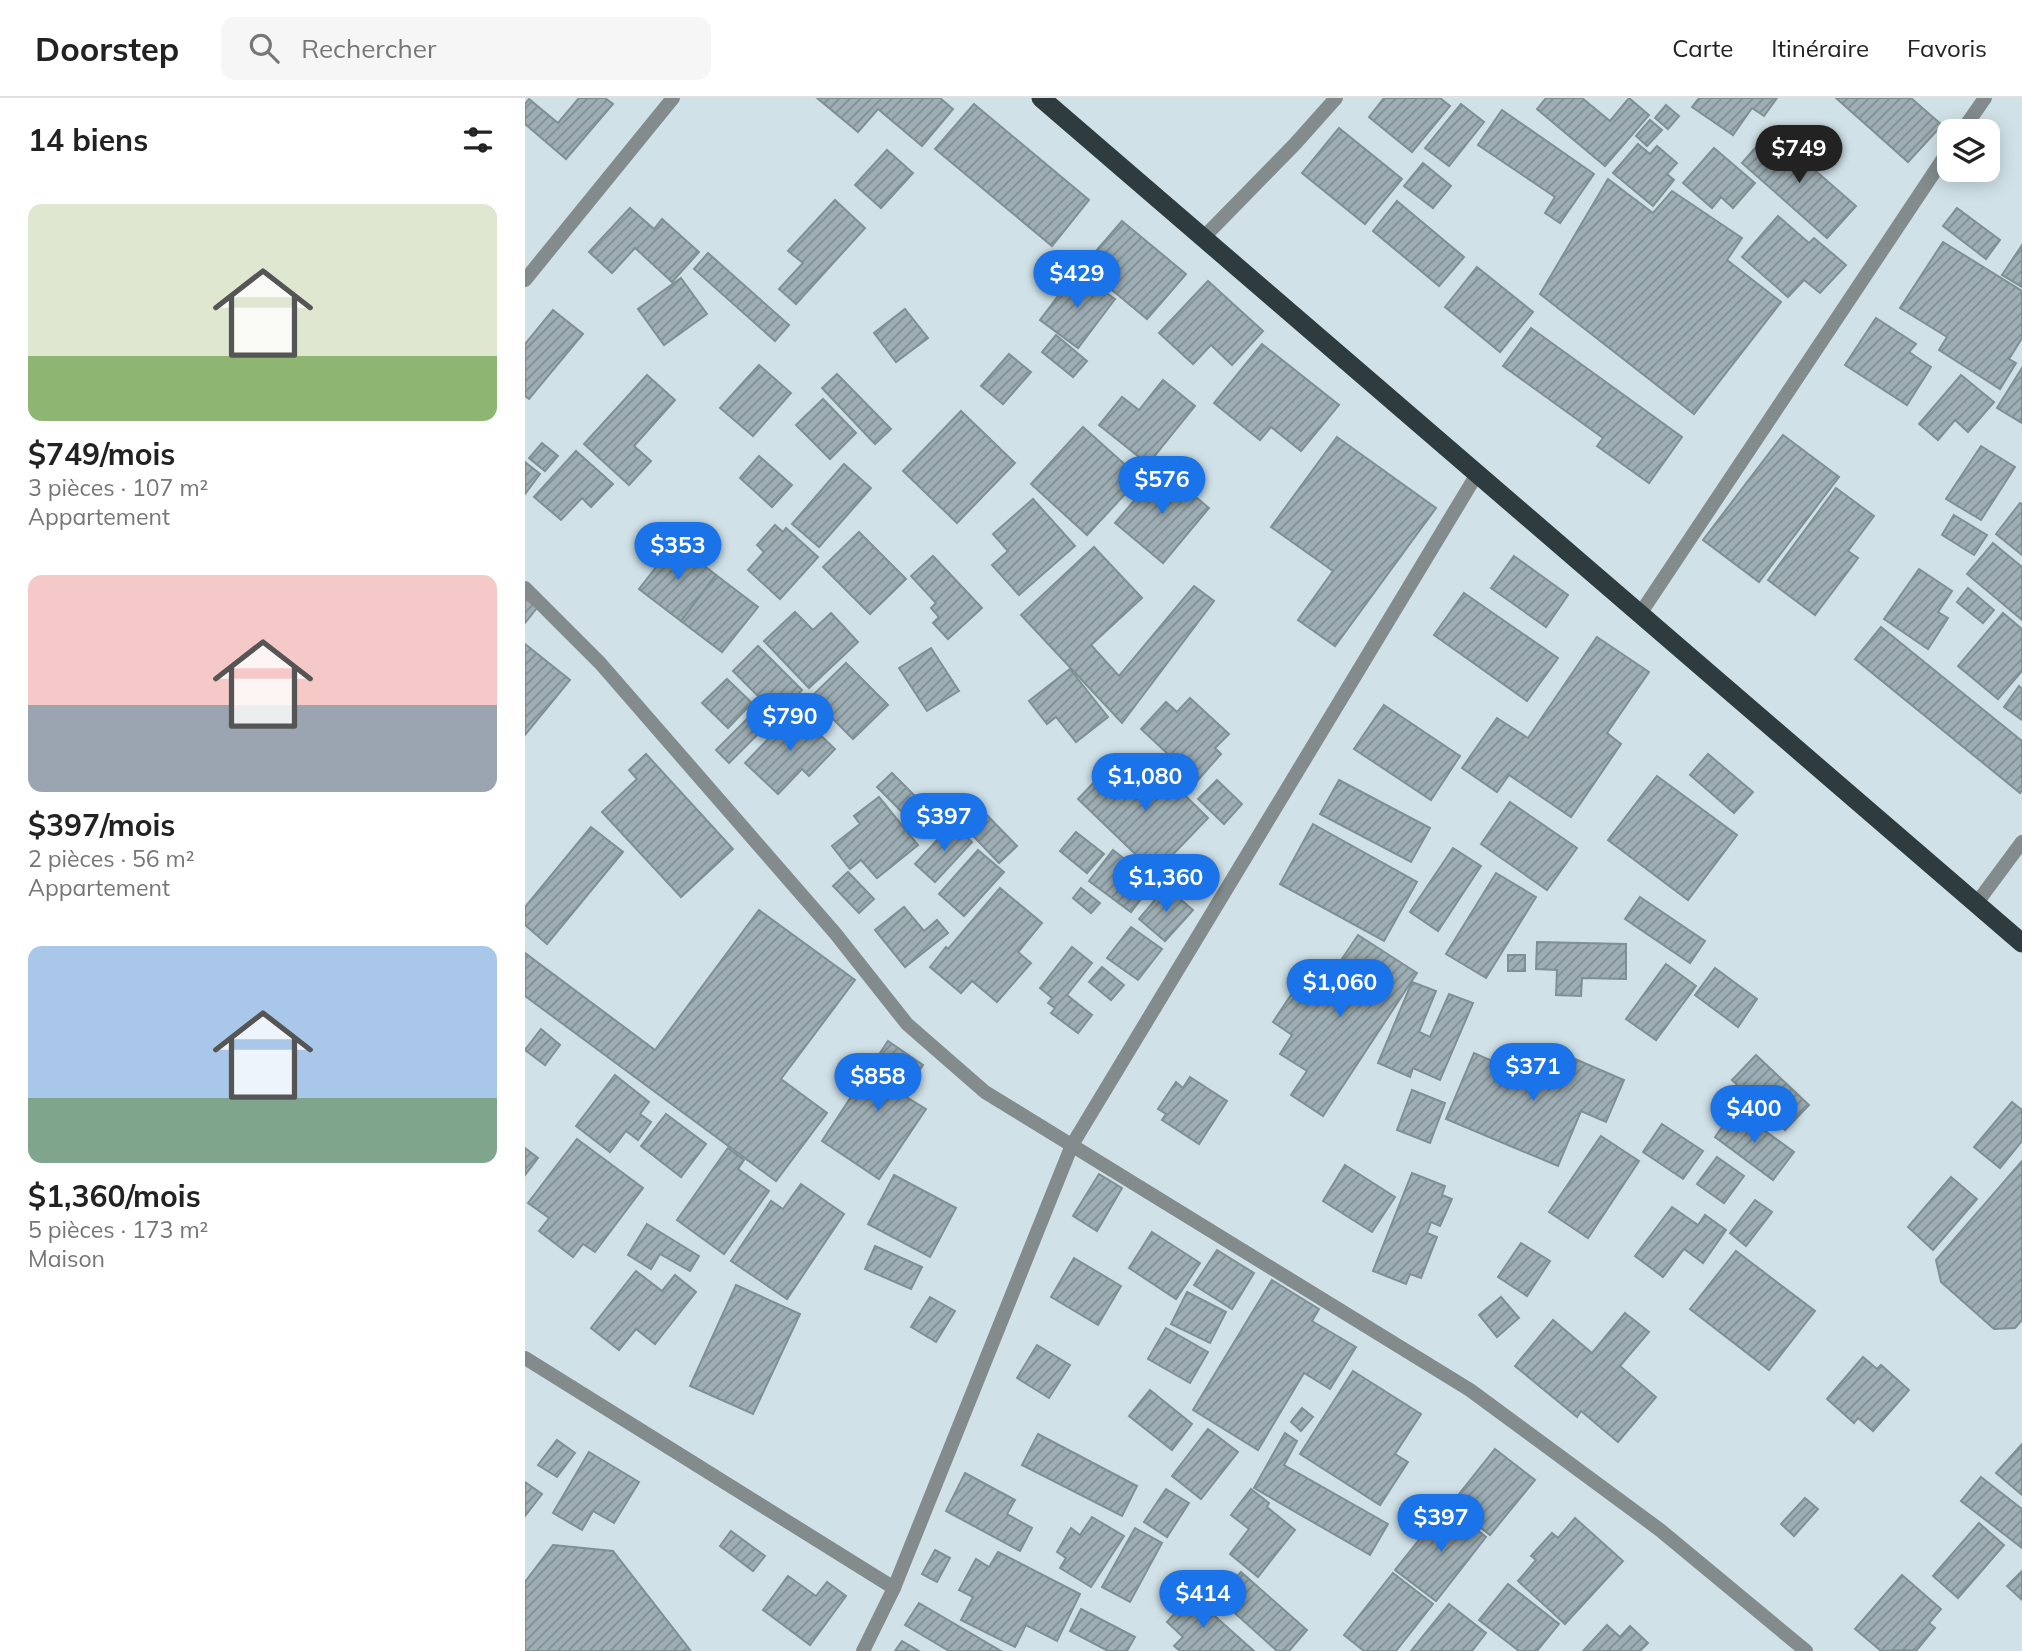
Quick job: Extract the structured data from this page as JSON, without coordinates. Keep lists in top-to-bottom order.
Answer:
{
  "page": {
    "header": "Doorstep",
    "search": "Rechercher",
    "nav": ["Carte", "Itinéraire", "Favoris"],
    "heading": "14 biens",
    "price": [
      "$749",
      "$429",
      "$576",
      "$353",
      "$790",
      "$1,080",
      "$397",
      "$1,360",
      "$1,060",
      "$371",
      "$858",
      "$400",
      "$397",
      "$414"
    ],
    "list": [
      {
        "name": "$749/mois",
        "note": "3 pièces · 107 m² · Appartement"
      },
      {
        "name": "$397/mois",
        "note": "2 pièces · 56 m² · Appartement"
      },
      {
        "name": "$1,360/mois",
        "note": "5 pièces · 173 m² · Maison"
      }
    ]
  }
}
